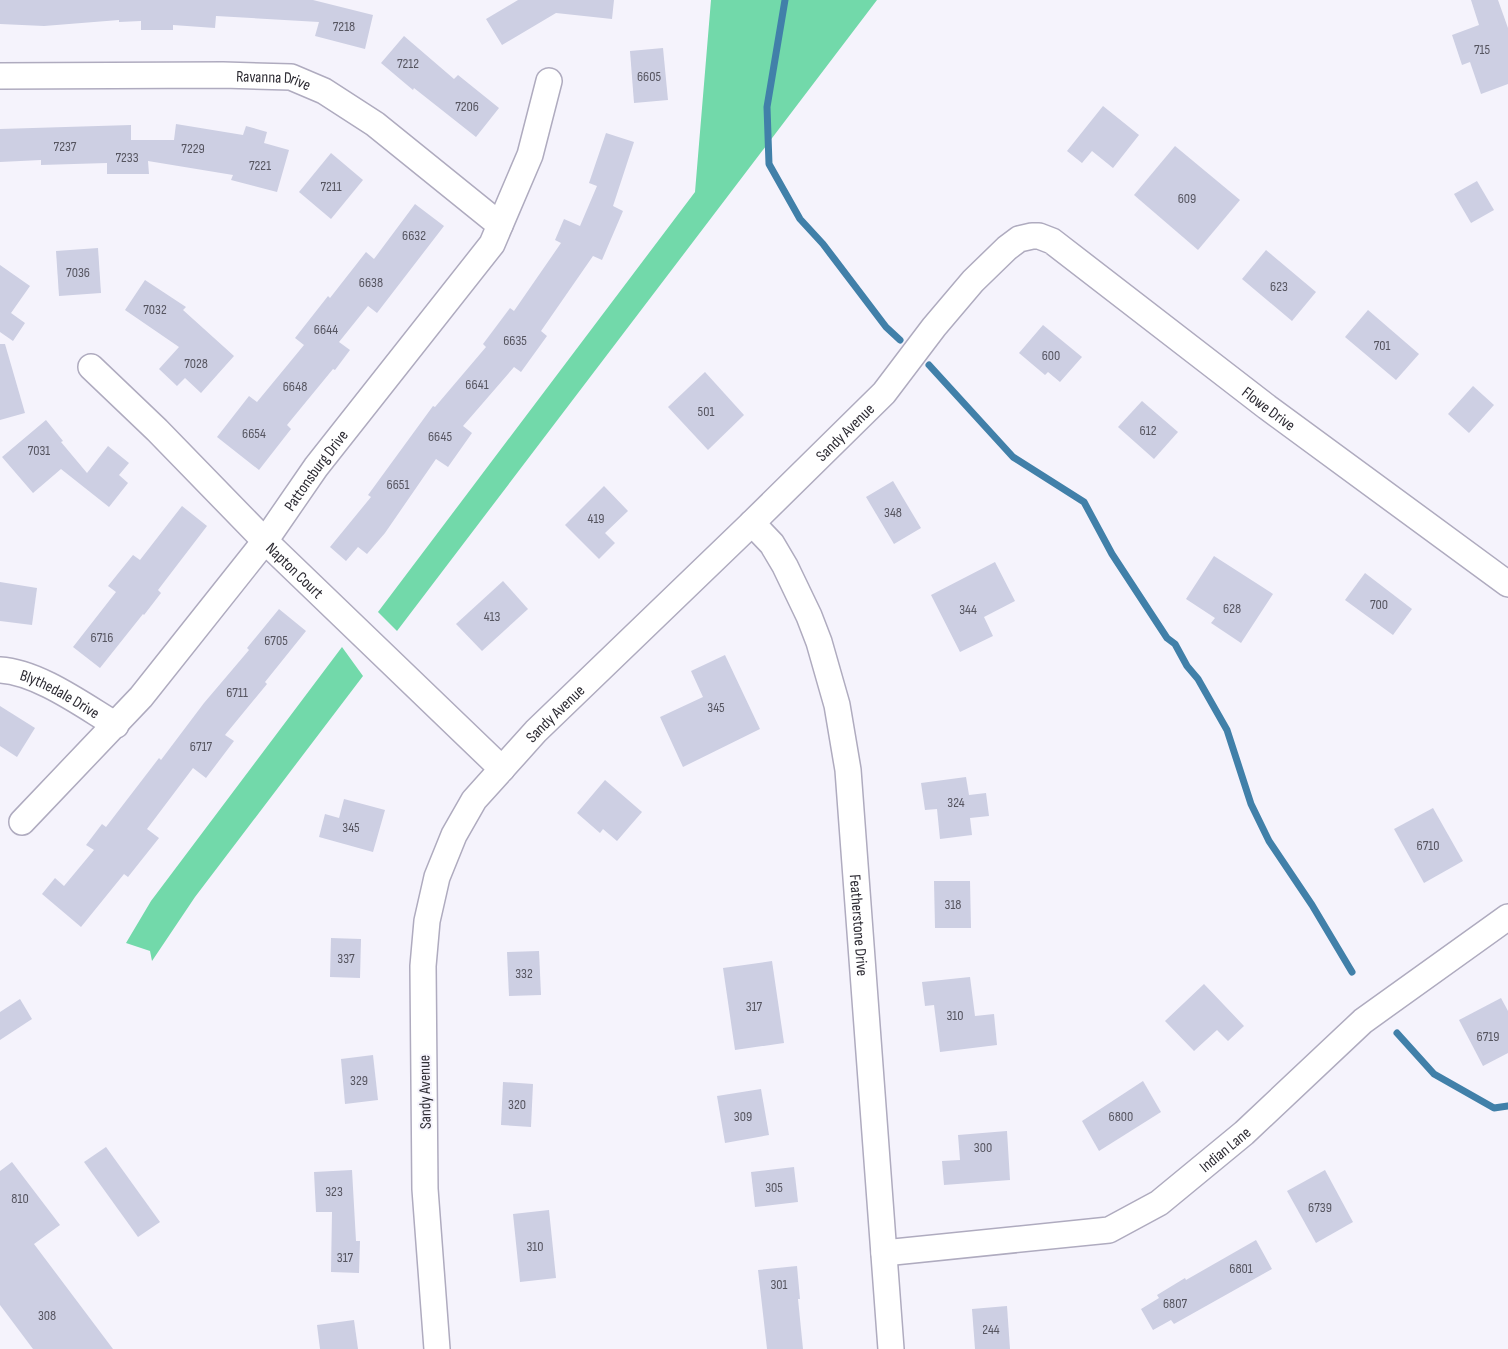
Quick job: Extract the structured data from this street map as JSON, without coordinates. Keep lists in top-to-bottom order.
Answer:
{
  "streets": {
    "street": [
      "Ravanna Drive",
      "Flowe Drive",
      "Sandy Avenue",
      "Pattonsburg Drive",
      "Napton Court",
      "Blythedale Drive",
      "Featherstone Drive",
      "Indian Lane"
    ]
  },
  "crossings": [
    ["Ravanna Drive", "Pattonsburg Drive"],
    ["Flowe Drive", "Sandy Avenue"],
    ["Sandy Avenue", "Napton Court"],
    ["Sandy Avenue", "Featherstone Drive"],
    ["Pattonsburg Drive", "Napton Court"],
    ["Pattonsburg Drive", "Blythedale Drive"],
    ["Featherstone Drive", "Indian Lane"]
  ],
  "house_numbers": [
    "7218",
    "715",
    "7212",
    "6605",
    "7206",
    "7237",
    "7229",
    "7233",
    "7221",
    "7211",
    "609",
    "6632",
    "7036",
    "6638",
    "623",
    "7032",
    "6644",
    "6635",
    "701",
    "600",
    "7028",
    "6641",
    "6648",
    "501",
    "612",
    "6654",
    "6645",
    "7031",
    "6651",
    "348",
    "419",
    "700",
    "628",
    "344",
    "413",
    "6716",
    "6705",
    "6711",
    "345",
    "6717",
    "324",
    "345",
    "6710",
    "318",
    "337",
    "332",
    "317",
    "310",
    "6719",
    "329",
    "320",
    "309",
    "6800",
    "300",
    "305",
    "323",
    "810",
    "6739",
    "310",
    "317",
    "6801",
    "301",
    "6807",
    "308",
    "244"
  ]
}
